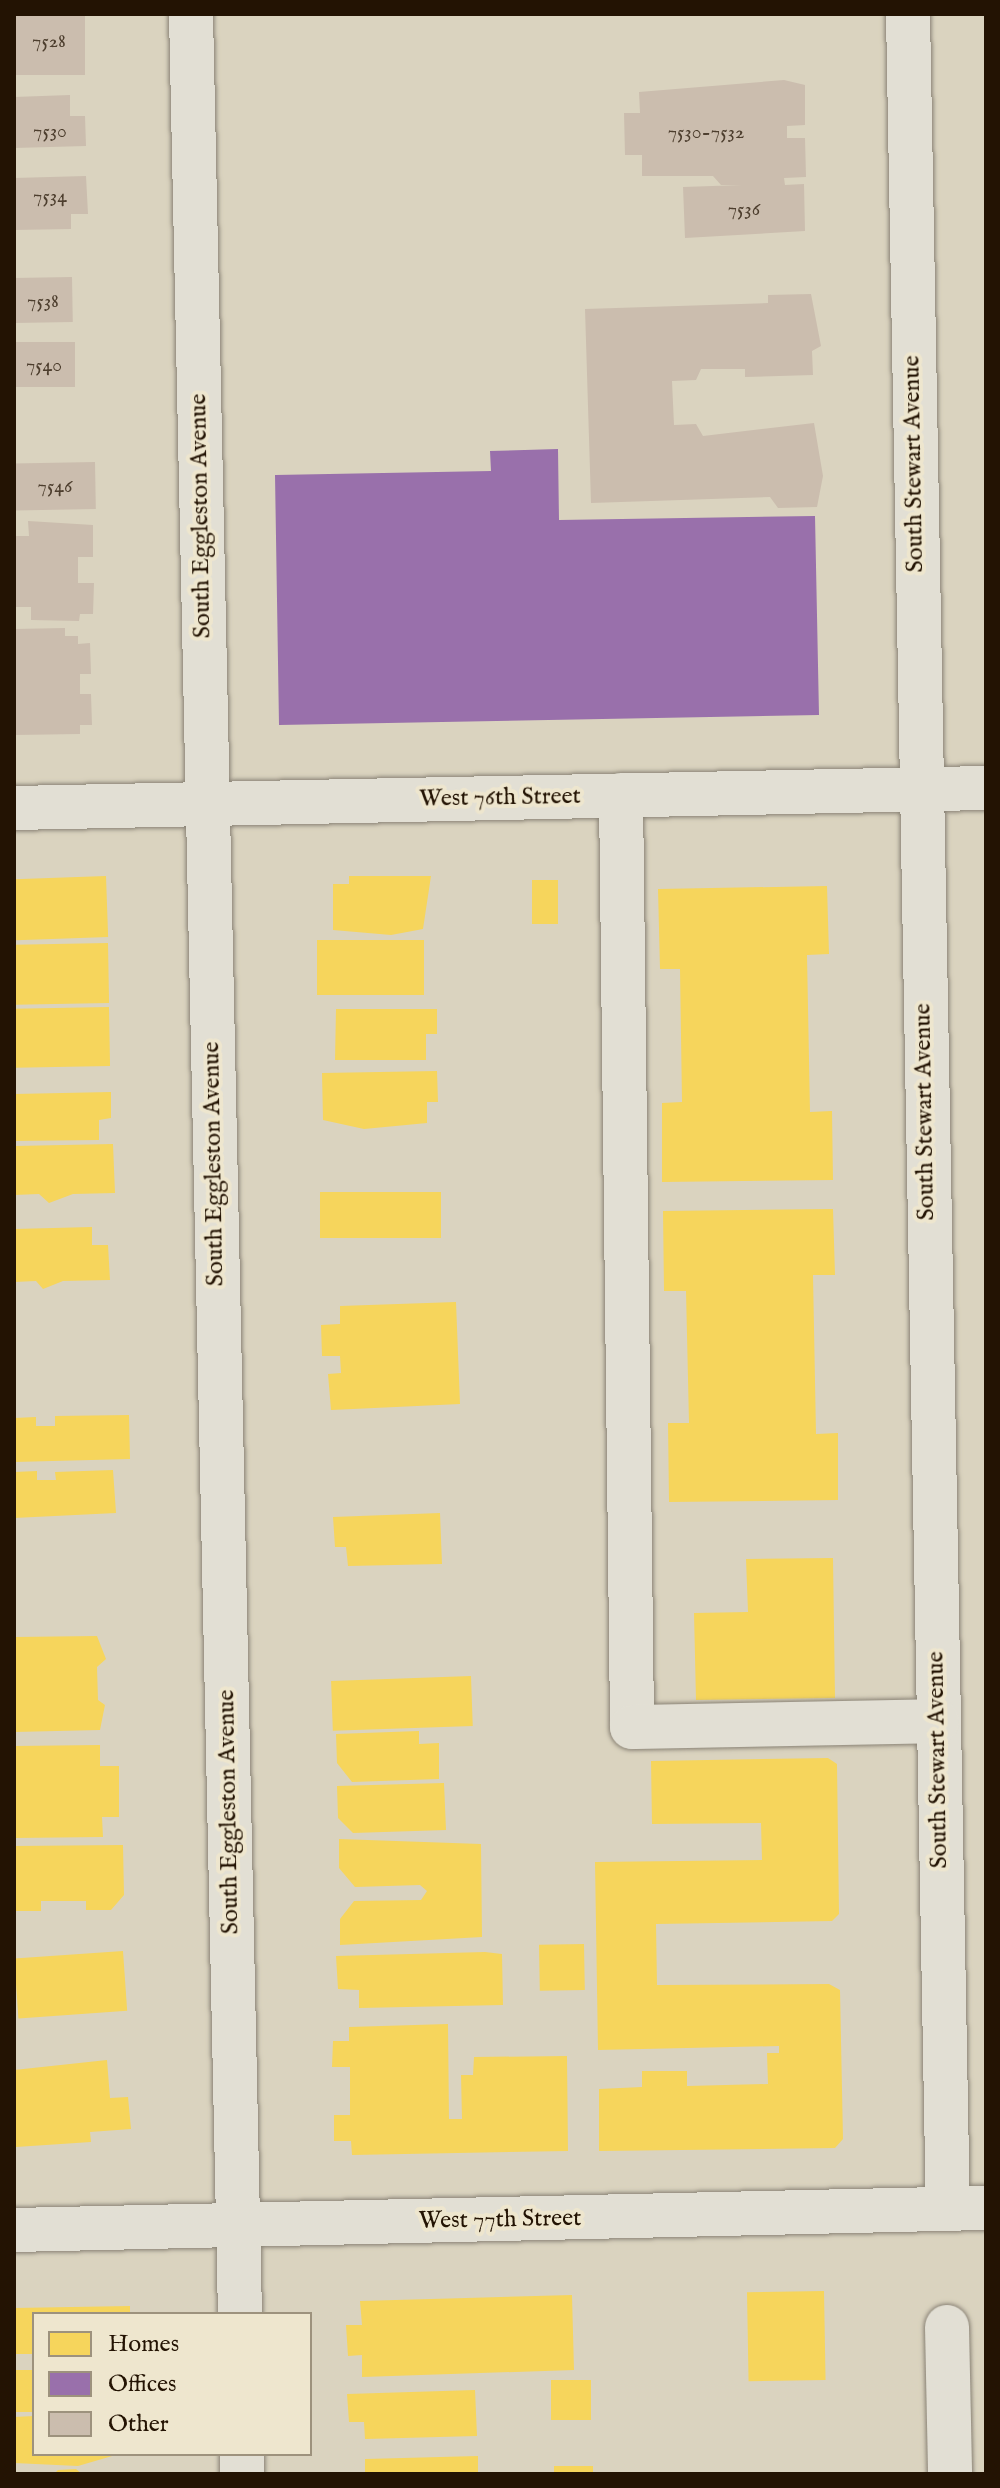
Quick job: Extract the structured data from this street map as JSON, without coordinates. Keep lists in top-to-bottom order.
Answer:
{
  "streets": {
    "street": [
      "South Stewart Avenue",
      "South Eggleston Avenue",
      "West 76th Street",
      "West 77th Street"
    ]
  },
  "crossings": [
    ["South Stewart Avenue", "West 76th Street"],
    ["South Stewart Avenue", "West 77th Street"],
    ["South Eggleston Avenue", "West 76th Street"],
    ["South Eggleston Avenue", "West 77th Street"]
  ],
  "house_numbers": [
    "7528",
    "7530",
    "7530-7532",
    "7534",
    "7536",
    "7538",
    "7540",
    "7546"
  ],
  "legend": ["Homes", "Offices", "Other"]
}
